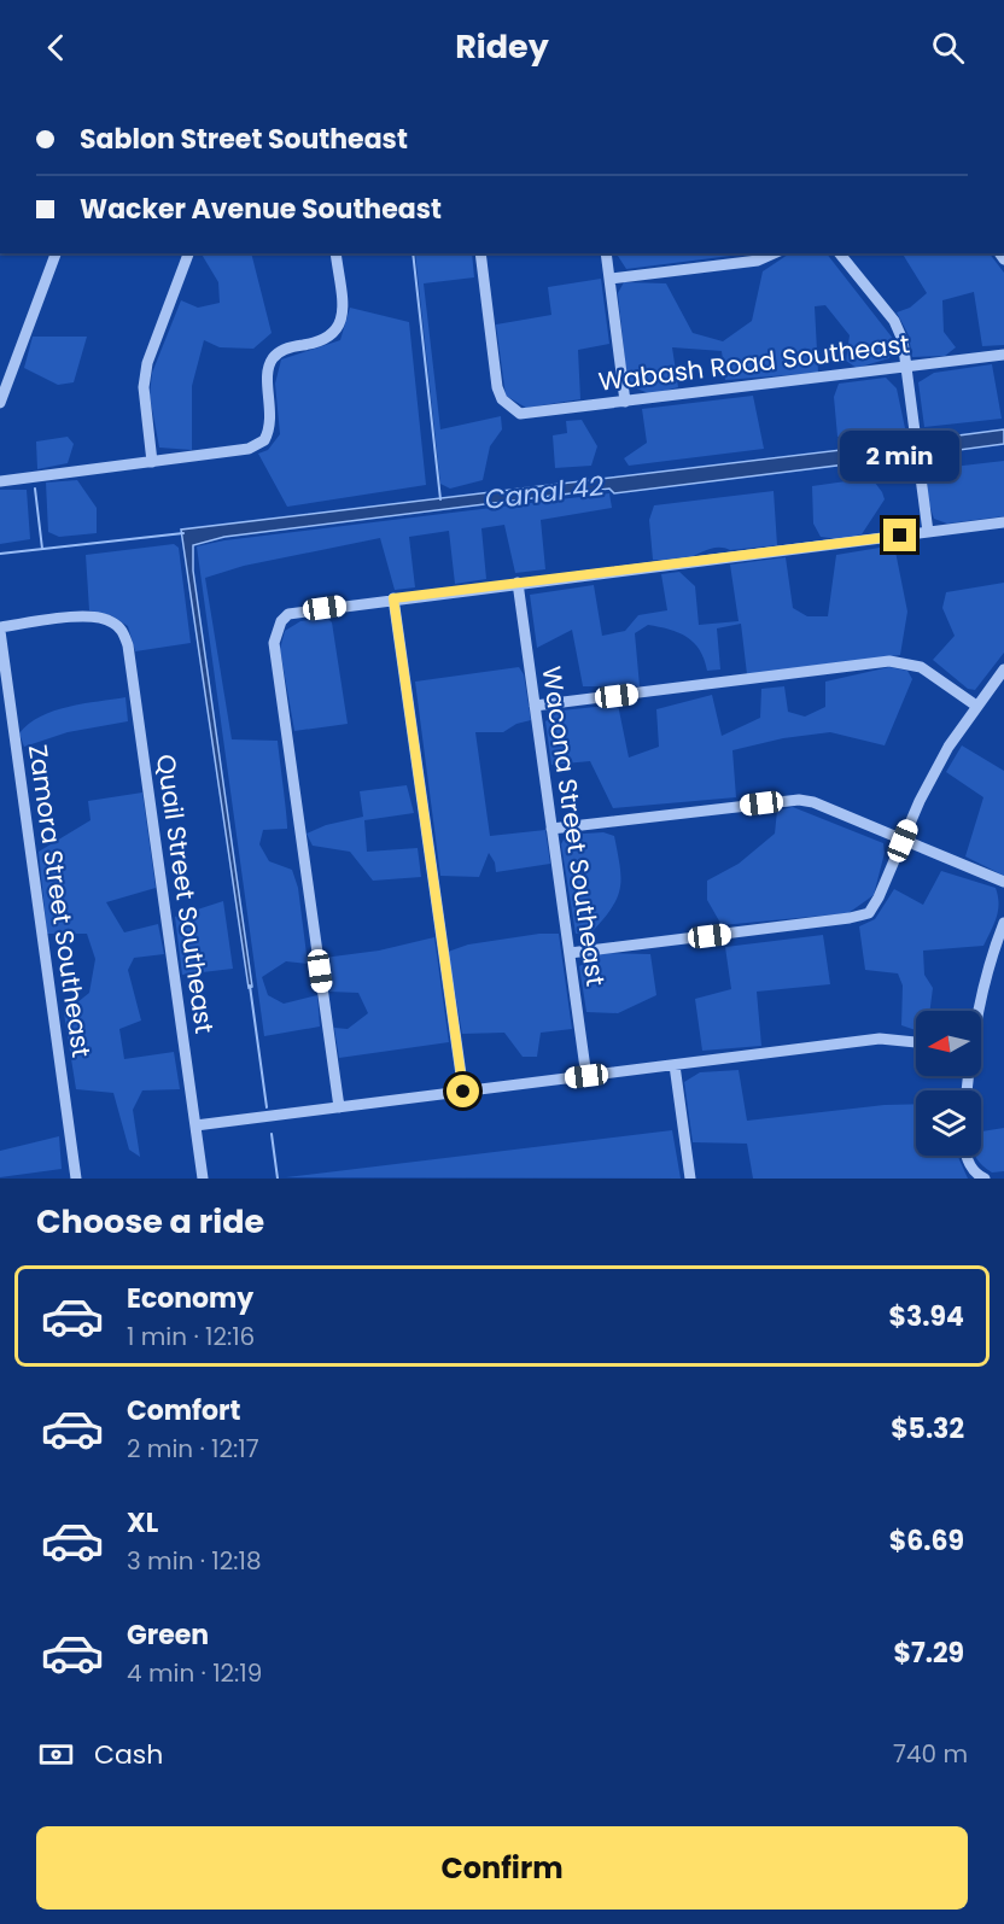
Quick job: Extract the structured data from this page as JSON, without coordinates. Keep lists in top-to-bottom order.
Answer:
{
  "streets": {
    "street": [
      "Wabash Road Southeast",
      "Wacona Street Southeast",
      "Quail Street Southeast",
      "Zamora Street Southeast"
    ]
  },
  "crossings": [
    ["Quail Street Southeast", "Zamora Street Southeast"]
  ],
  "water": ["Canal 42"],
  "north": "left",
  "page": {
    "header": "Ridey",
    "banner": ["Sablon Street Southeast", "Wacker Avenue Southeast"],
    "bubble": "2 min",
    "heading": "Choose a ride",
    "list": [
      {
        "name": "Economy",
        "note": "1 min · 12:16",
        "value": "$3.94"
      },
      {
        "name": "Comfort",
        "note": "2 min · 12:17",
        "value": "$5.32"
      },
      {
        "name": "XL",
        "note": "3 min · 12:18",
        "value": "$6.69"
      },
      {
        "name": "Green",
        "note": "4 min · 12:19",
        "value": "$7.29"
      }
    ],
    "pay": ["Cash", "740 m"],
    "buttons": "Confirm"
  }
}
